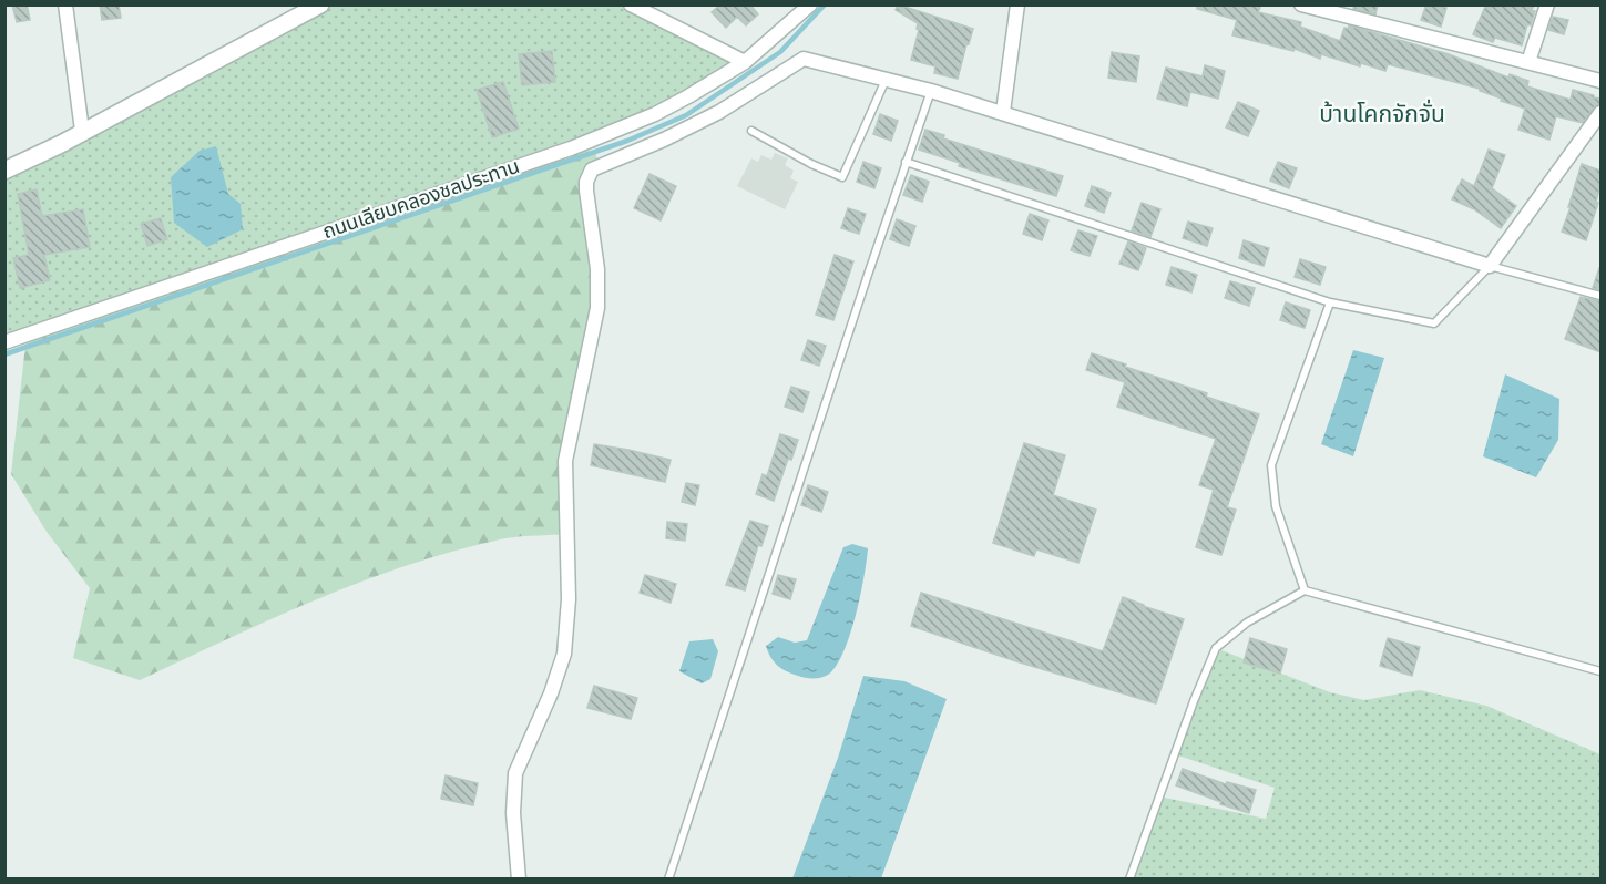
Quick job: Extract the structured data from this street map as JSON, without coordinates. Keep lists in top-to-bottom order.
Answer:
{
  "streets": {
    "street": ["ถนนเลียบคลองชลประทาน"]
  },
  "districts": ["บ้านโคกจักจั่น"]
}
